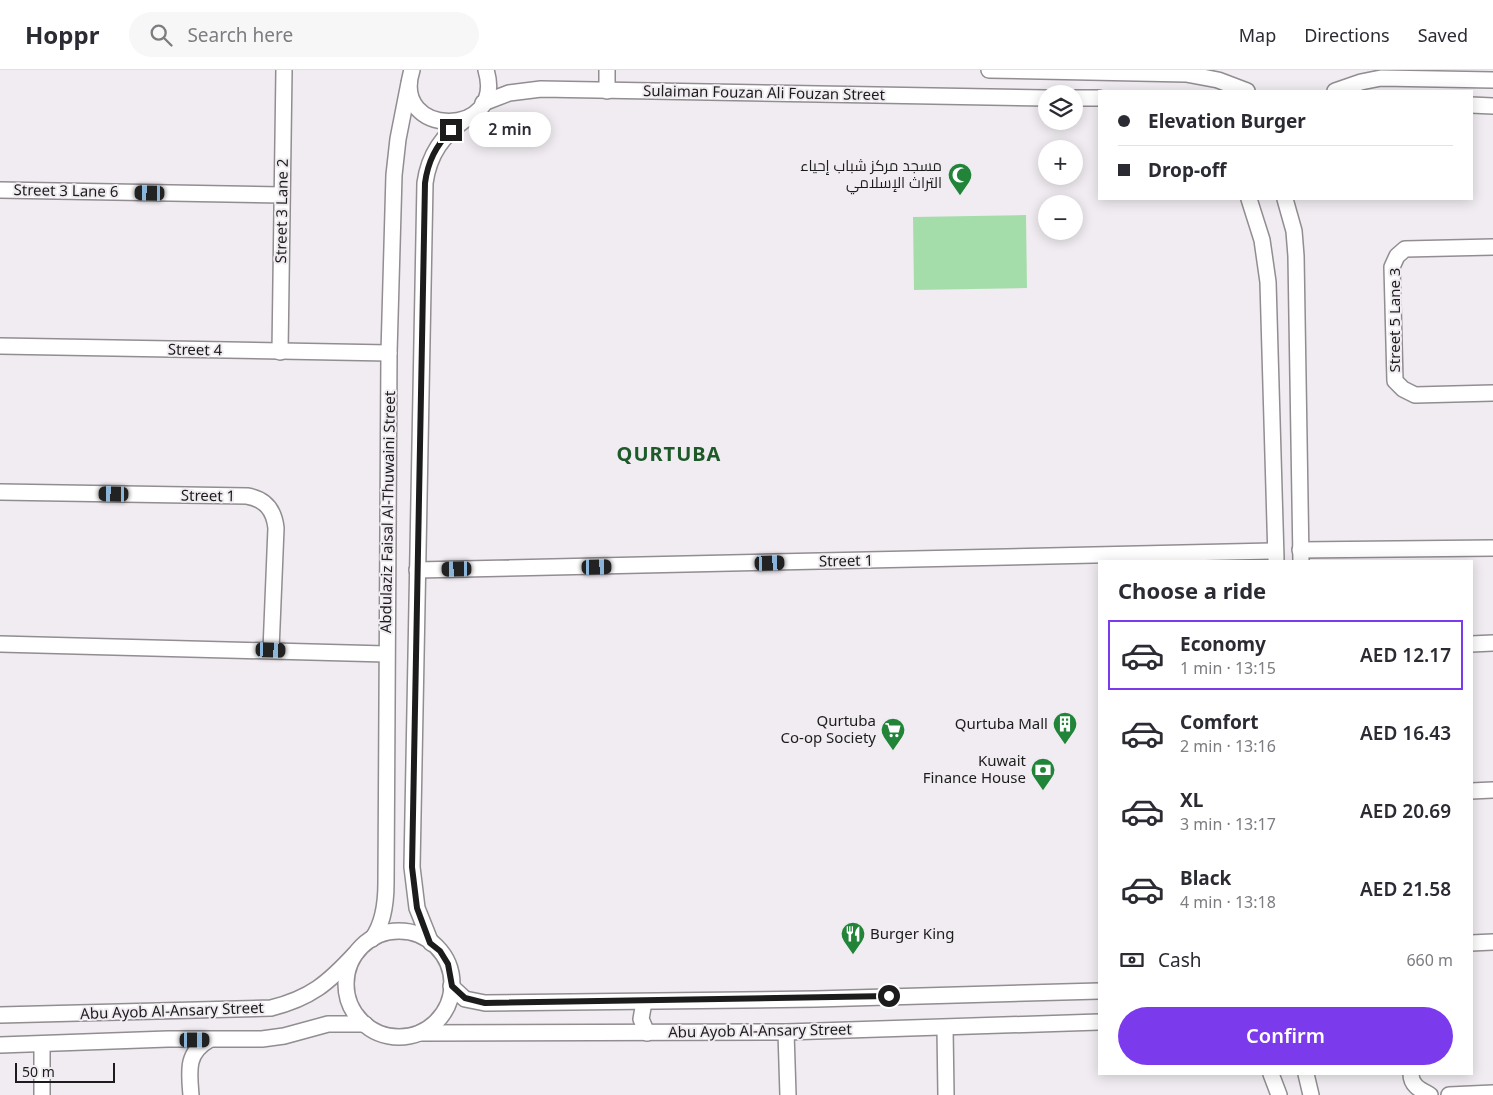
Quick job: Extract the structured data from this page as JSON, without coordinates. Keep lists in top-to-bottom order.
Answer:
{
  "streets": {
    "street": [
      "Sulaiman Fouzan Ali Fouzan Street",
      "Street 3 Lane 6",
      "Street 3 Lane 2",
      "Street 5 Lane 3",
      "Street 4",
      "Street 1",
      "Abdulaziz Faisal Al-Thuwaini Street",
      "Abu Ayob Al-Ansary Street"
    ]
  },
  "crossings": [
    ["Sulaiman Fouzan Ali Fouzan Street", "Abdulaziz Faisal Al-Thuwaini Street"],
    ["Street 3 Lane 6", "Street 3 Lane 2"],
    ["Street 3 Lane 2", "Street 4"],
    ["Street 4", "Abdulaziz Faisal Al-Thuwaini Street"],
    ["Street 1", "Abdulaziz Faisal Al-Thuwaini Street"],
    ["Abdulaziz Faisal Al-Thuwaini Street", "Abu Ayob Al-Ansary Street"]
  ],
  "districts": ["QURTUBA"],
  "places": {
    "mosque": ["مسجد مركز شباب إحياء التراث الإسلامي"],
    "building": ["Qurtuba Mall"],
    "supermarket": ["Qurtuba Co-op Society"],
    "bank": ["Kuwait Finance House"],
    "restaurant": ["Burger King"]
  },
  "scale_bar": "50 m",
  "page": {
    "header": "Hoppr",
    "search": "Search here",
    "nav": ["Map", "Directions", "Saved"],
    "map_buttons": ["+", "−"],
    "banner": ["Elevation Burger", "Drop-off"],
    "bubble": "2 min",
    "heading": "Choose a ride",
    "list": [
      {
        "name": "Economy",
        "note": "1 min · 13:15",
        "value": "AED 12.17"
      },
      {
        "name": "Comfort",
        "note": "2 min · 13:16",
        "value": "AED 16.43"
      },
      {
        "name": "XL",
        "note": "3 min · 13:17",
        "value": "AED 20.69"
      },
      {
        "name": "Black",
        "note": "4 min · 13:18",
        "value": "AED 21.58"
      }
    ],
    "pay": ["Cash", "660 m"],
    "buttons": "Confirm",
    "scale": "50 m"
  }
}
